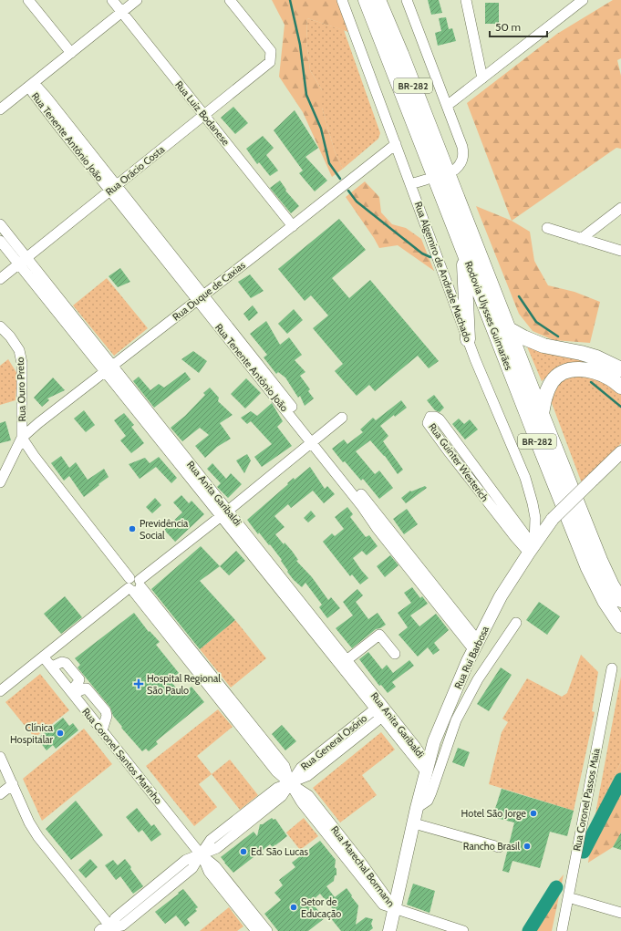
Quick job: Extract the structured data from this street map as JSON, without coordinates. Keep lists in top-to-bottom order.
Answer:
{
  "streets": {
    "highway": ["BR-282", "Rodovia Ulysses Guimarães"],
    "main road": ["Rua Rui Barbosa"],
    "street": [
      "Rua Luiz Bodanese",
      "Rua Tenente Antônio João",
      "Rua Orácio Costa",
      "Rua Algemiro de Andrade Machado",
      "Rua Duque de Caxias",
      "Rua Ouro Preto",
      "Rua Guinter Westerich",
      "Rua Anita Garibaldi",
      "Rua General Osório",
      "Rua Coronel Santos Marinho",
      "Rua Coronel Passos Maia",
      "Rua Marechal Bormann"
    ]
  },
  "crossings": [
    ["Rua Luiz Bodanese", "Rua Orácio Costa"],
    ["Rua Luiz Bodanese", "Rua Duque de Caxias"],
    ["Rua Tenente Antônio João", "Rua Orácio Costa"],
    ["Rua Tenente Antônio João", "Rua Duque de Caxias"],
    ["Rua Tenente Antônio João", "Rua Rui Barbosa"],
    ["Rua Orácio Costa", "Rua Anita Garibaldi"],
    ["Rua Algemiro de Andrade Machado", "Rua Duque de Caxias"],
    ["Rua Algemiro de Andrade Machado", "Rua Guinter Westerich"],
    ["Rua Algemiro de Andrade Machado", "Rua Rui Barbosa"],
    ["Rua Duque de Caxias", "Rua Ouro Preto"],
    ["Rua Duque de Caxias", "Rua Anita Garibaldi"],
    ["Rua Guinter Westerich", "Rua Rui Barbosa"],
    ["Rua Anita Garibaldi", "Rua Rui Barbosa"],
    ["Rua Anita Garibaldi", "Rua General Osório"],
    ["Rua Rui Barbosa", "Rua Marechal Bormann"],
    ["Rua General Osório", "Rua Marechal Bormann"]
  ],
  "places": {
    "other": [
      "Previdência Social",
      "Clínica Hospitalar",
      "Hotel São Jorge",
      "Rancho Brasil",
      "Ed. São Lucas",
      "Setor de Educação"
    ],
    "health": ["Hospital Regional São Paulo"]
  },
  "scale_bar": "50 m"
}
